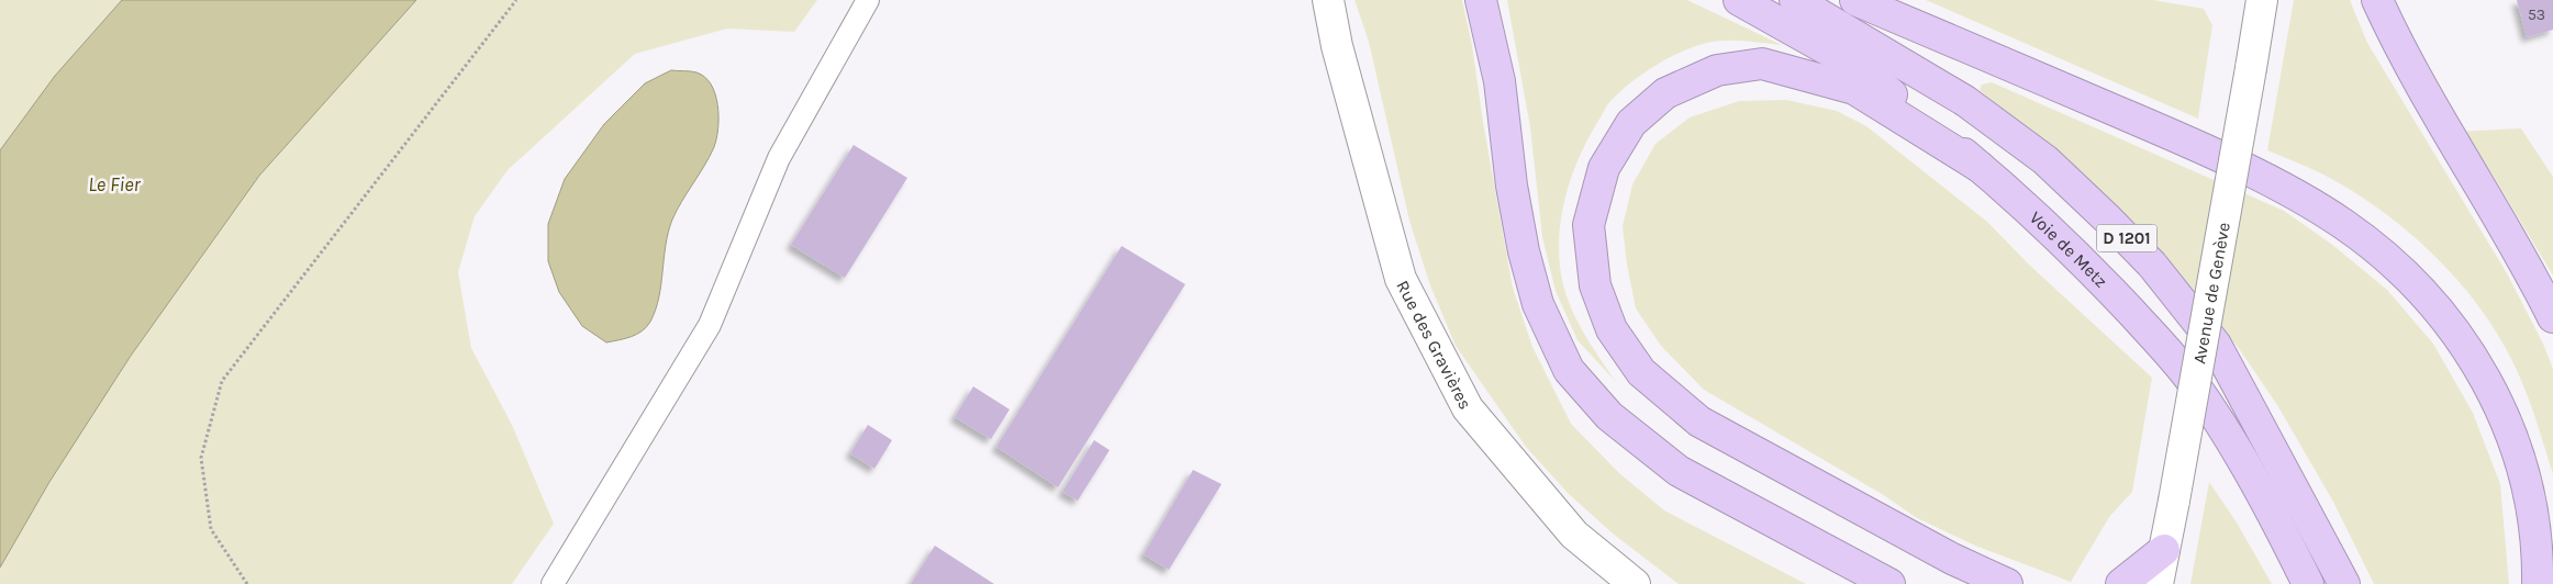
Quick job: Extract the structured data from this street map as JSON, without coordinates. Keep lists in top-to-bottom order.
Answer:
{
  "streets": {
    "highway": ["D 1201", "Voie de Metz"],
    "street": ["Avenue de Genève", "Rue des Gravières"]
  },
  "water": ["Le Fier"],
  "house_numbers": ["53"]
}
